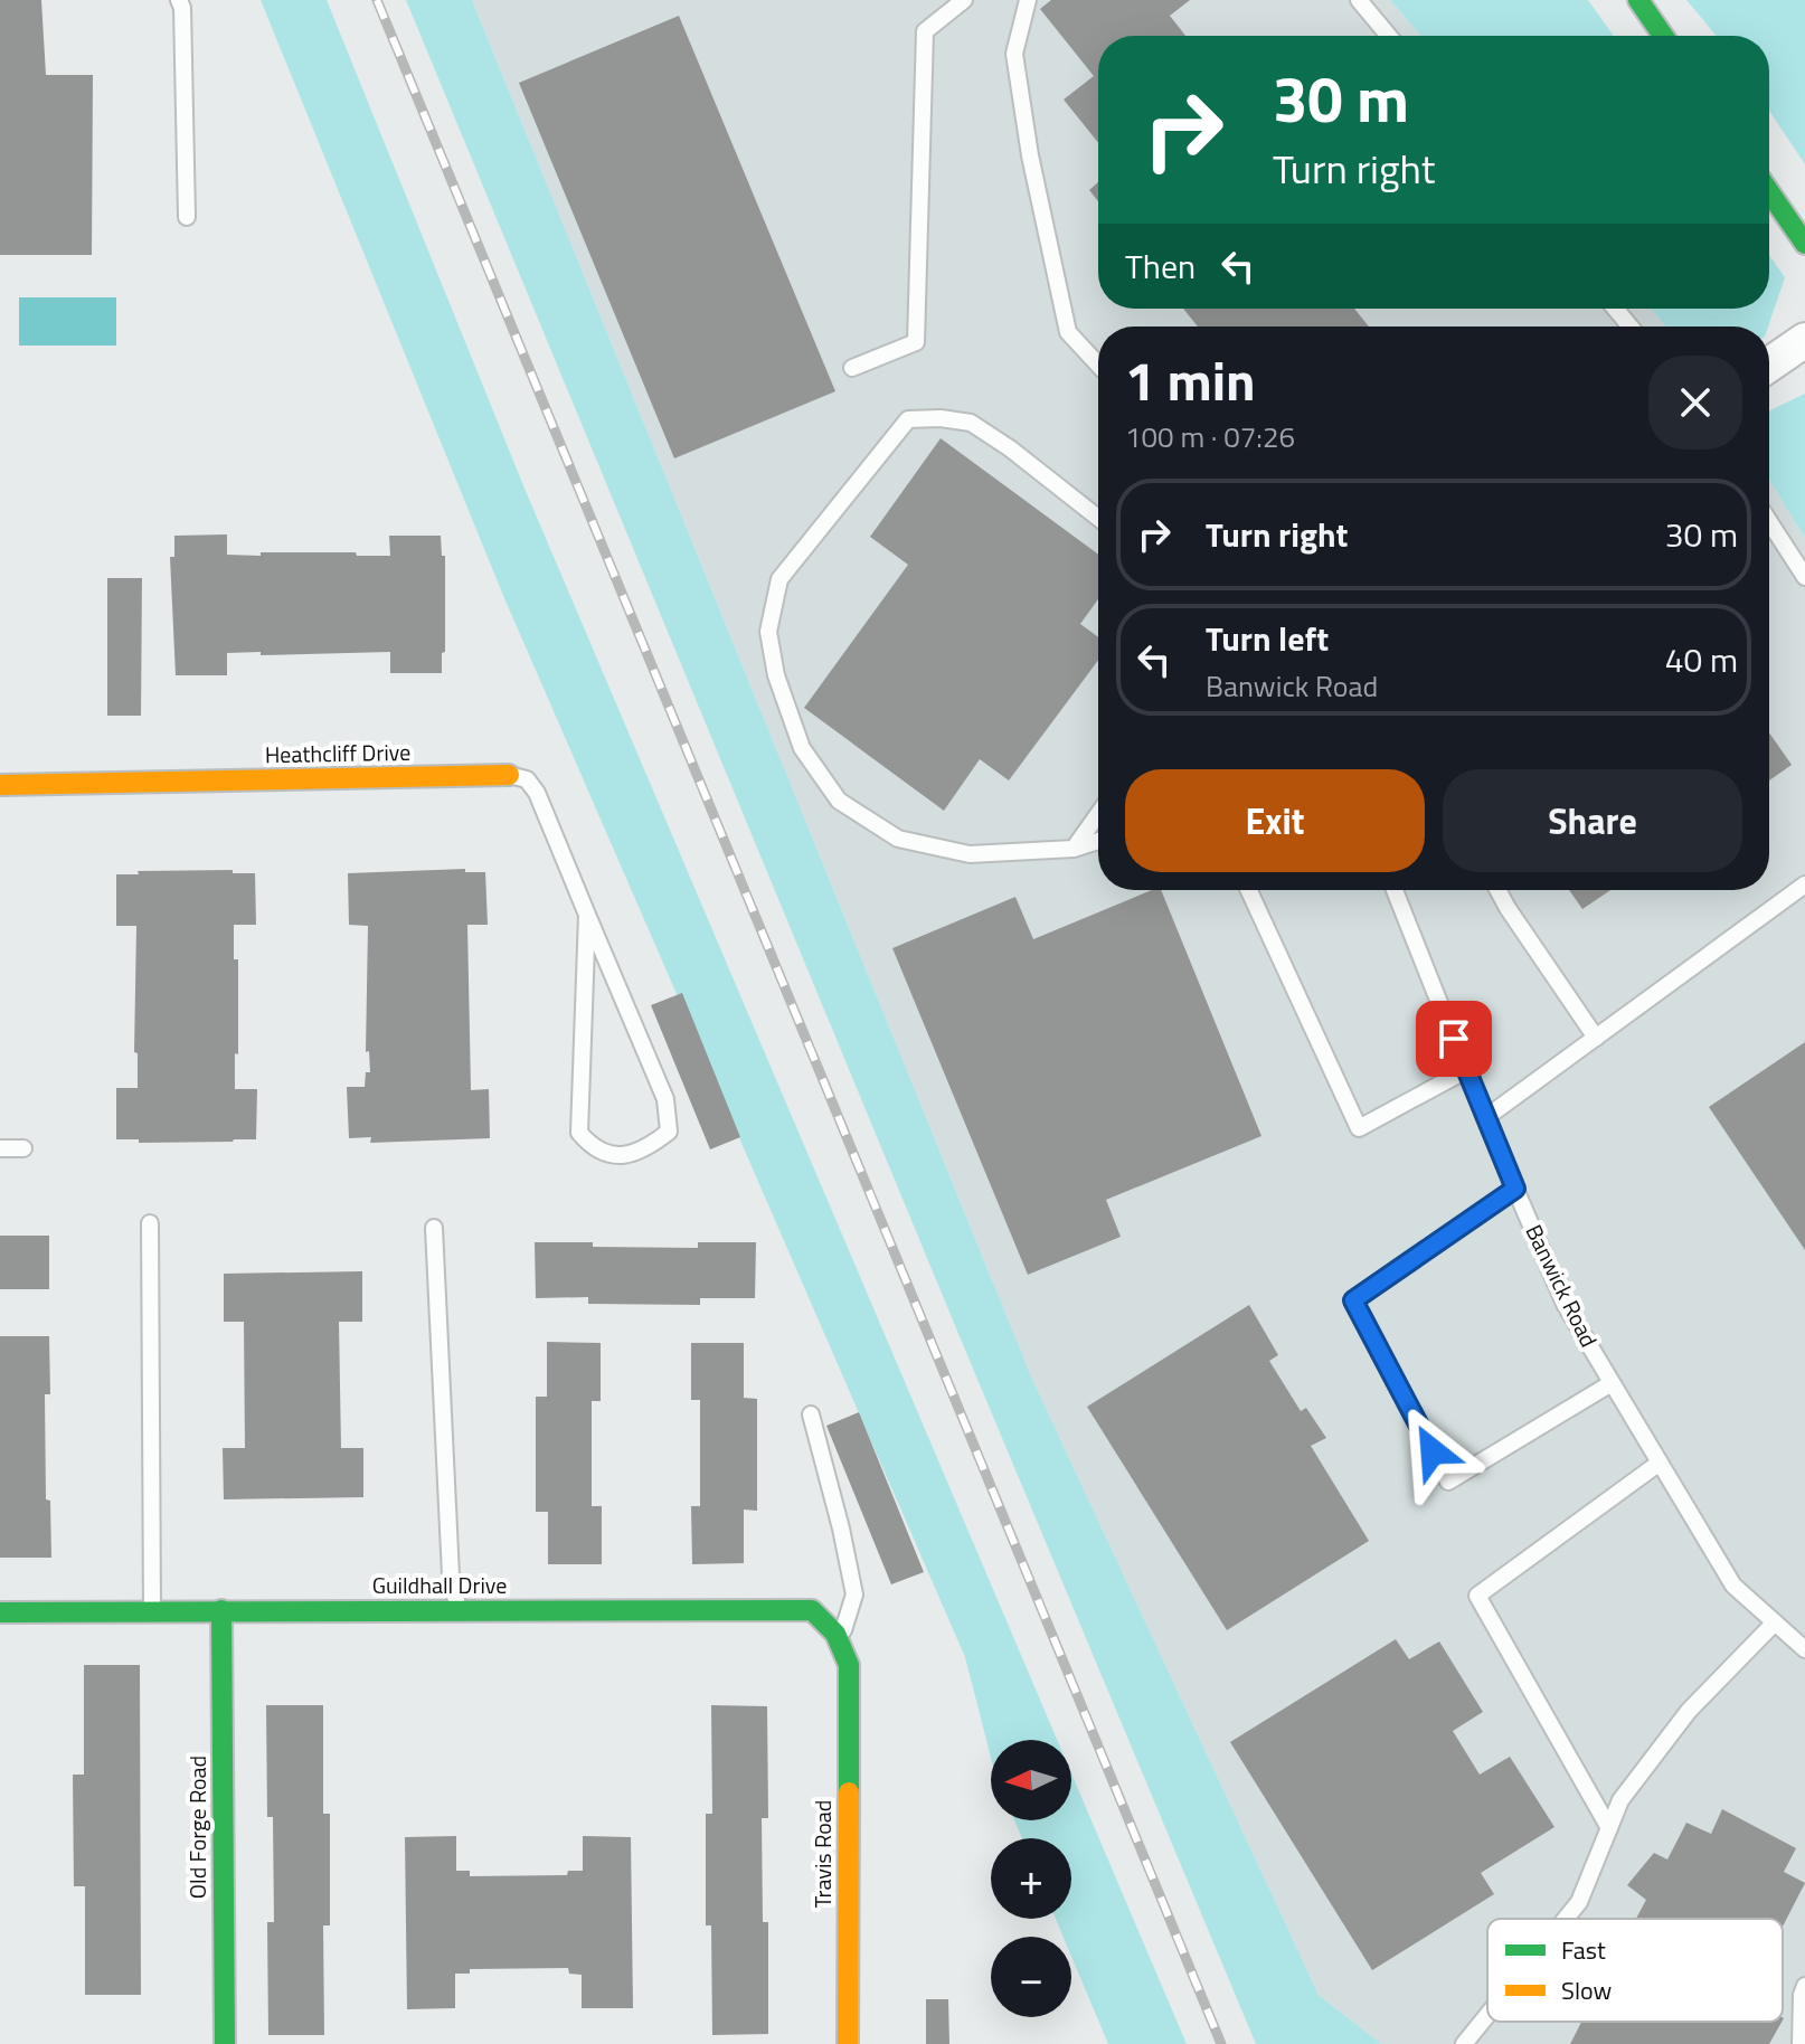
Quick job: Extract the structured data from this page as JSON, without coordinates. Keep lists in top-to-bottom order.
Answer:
{
  "streets": {
    "street": [
      "Heathcliff Drive",
      "Guildhall Drive",
      "Old Forge Road",
      "Travis Road"
    ],
    "lane": ["Banwick Road"]
  },
  "crossings": [
    ["Guildhall Drive", "Old Forge Road"],
    ["Guildhall Drive", "Travis Road"]
  ],
  "legend": ["Fast", "Slow"],
  "north": "left",
  "page": {
    "turn": ["30 m", "Turn right"],
    "then": "Then",
    "heading": ["1 min", "100 m · 07:26"],
    "list": [
      {
        "name": "Turn right",
        "value": "30 m"
      },
      {
        "name": "Turn left",
        "note": "Banwick Road",
        "value": "40 m"
      }
    ],
    "buttons": ["Exit", "Share"],
    "map_buttons": ["+", "−"]
  }
}
